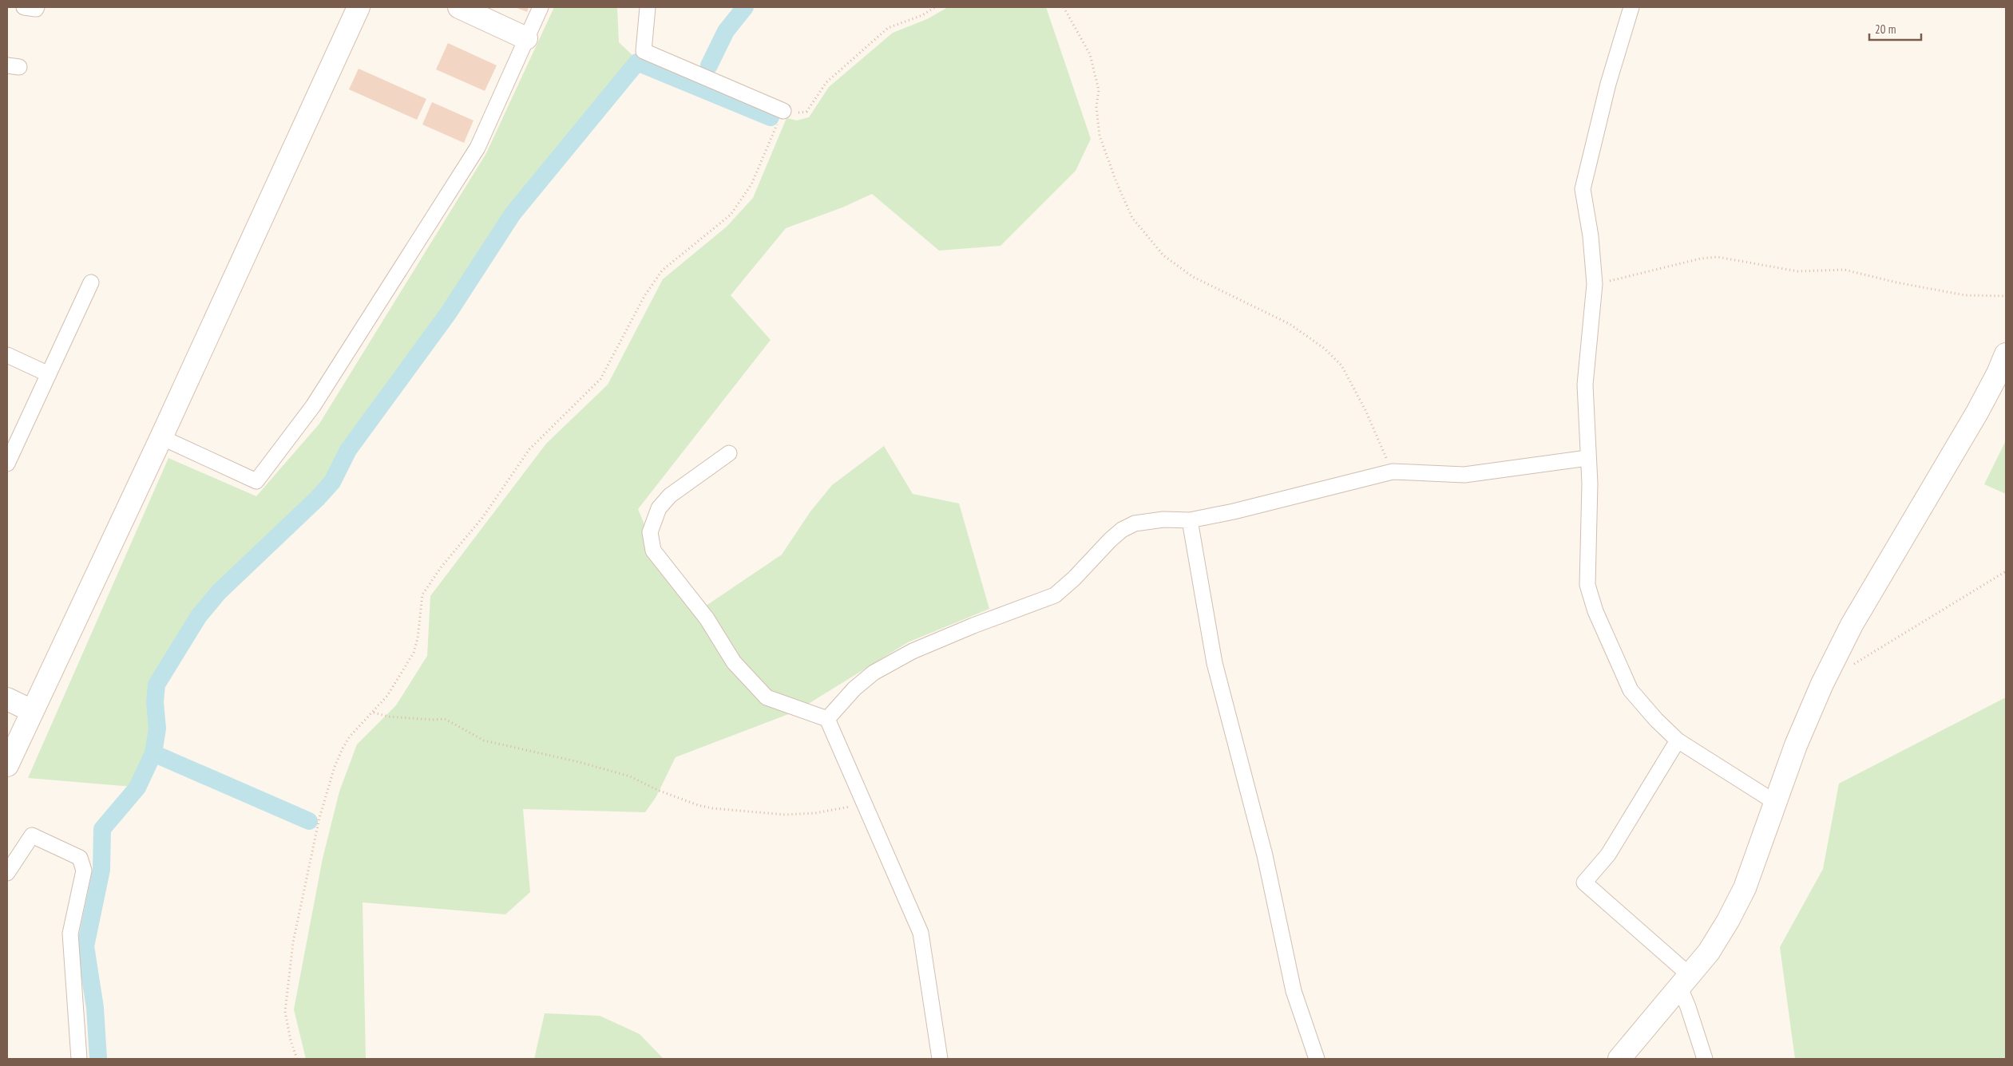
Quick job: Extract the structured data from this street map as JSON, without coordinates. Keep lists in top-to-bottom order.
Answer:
{
  "scale_bar": "20 m"
}
